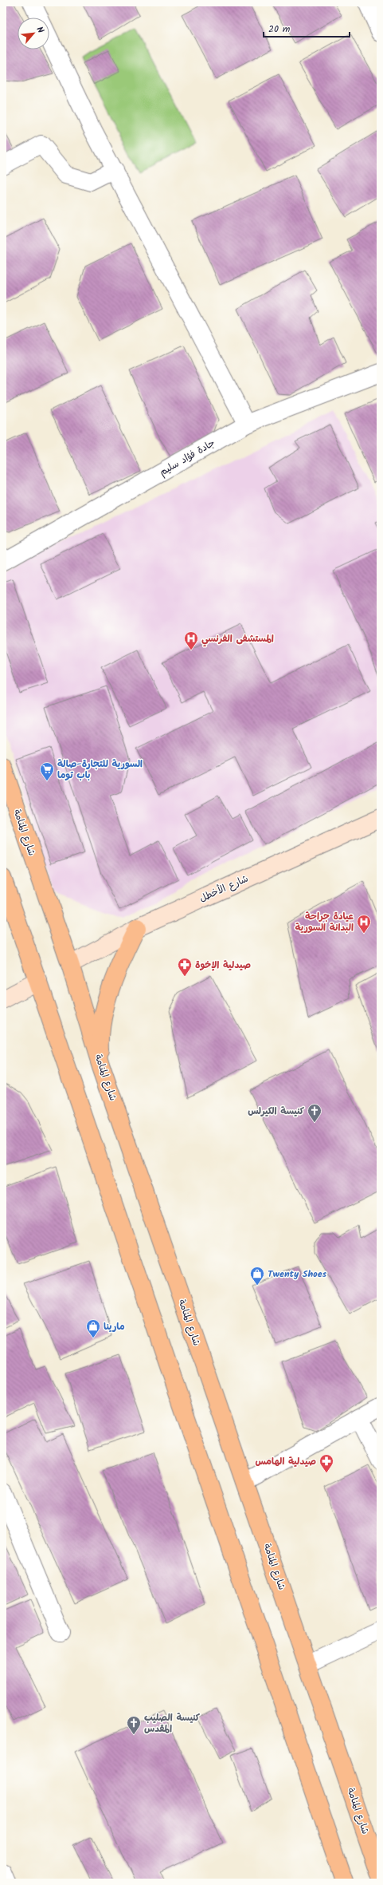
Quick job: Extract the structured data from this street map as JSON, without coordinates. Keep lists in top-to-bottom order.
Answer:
{
  "streets": {
    "main road": ["شارع المنامة", "شارع الأخطل"],
    "street": ["جادة فؤاد سليم"]
  },
  "crossings": [
    ["شارع المنامة", "شارع الأخطل"]
  ],
  "places": {
    "hospital": ["المستشفى الفرنسي", "عيادة جراحة البدانة السورية"],
    "supermarket": ["السورية للتجارة-صالة باب توما"],
    "pharmacy": ["صيدلية الإخوة", "صيدلية الهامس"],
    "church": ["كنيسة الكيرلس", "كنيسة الصليب المقدس"],
    "shop": ["Twenty Shoes", "مارينا"]
  },
  "scale_bar": "20 m",
  "north": "top right"
}
